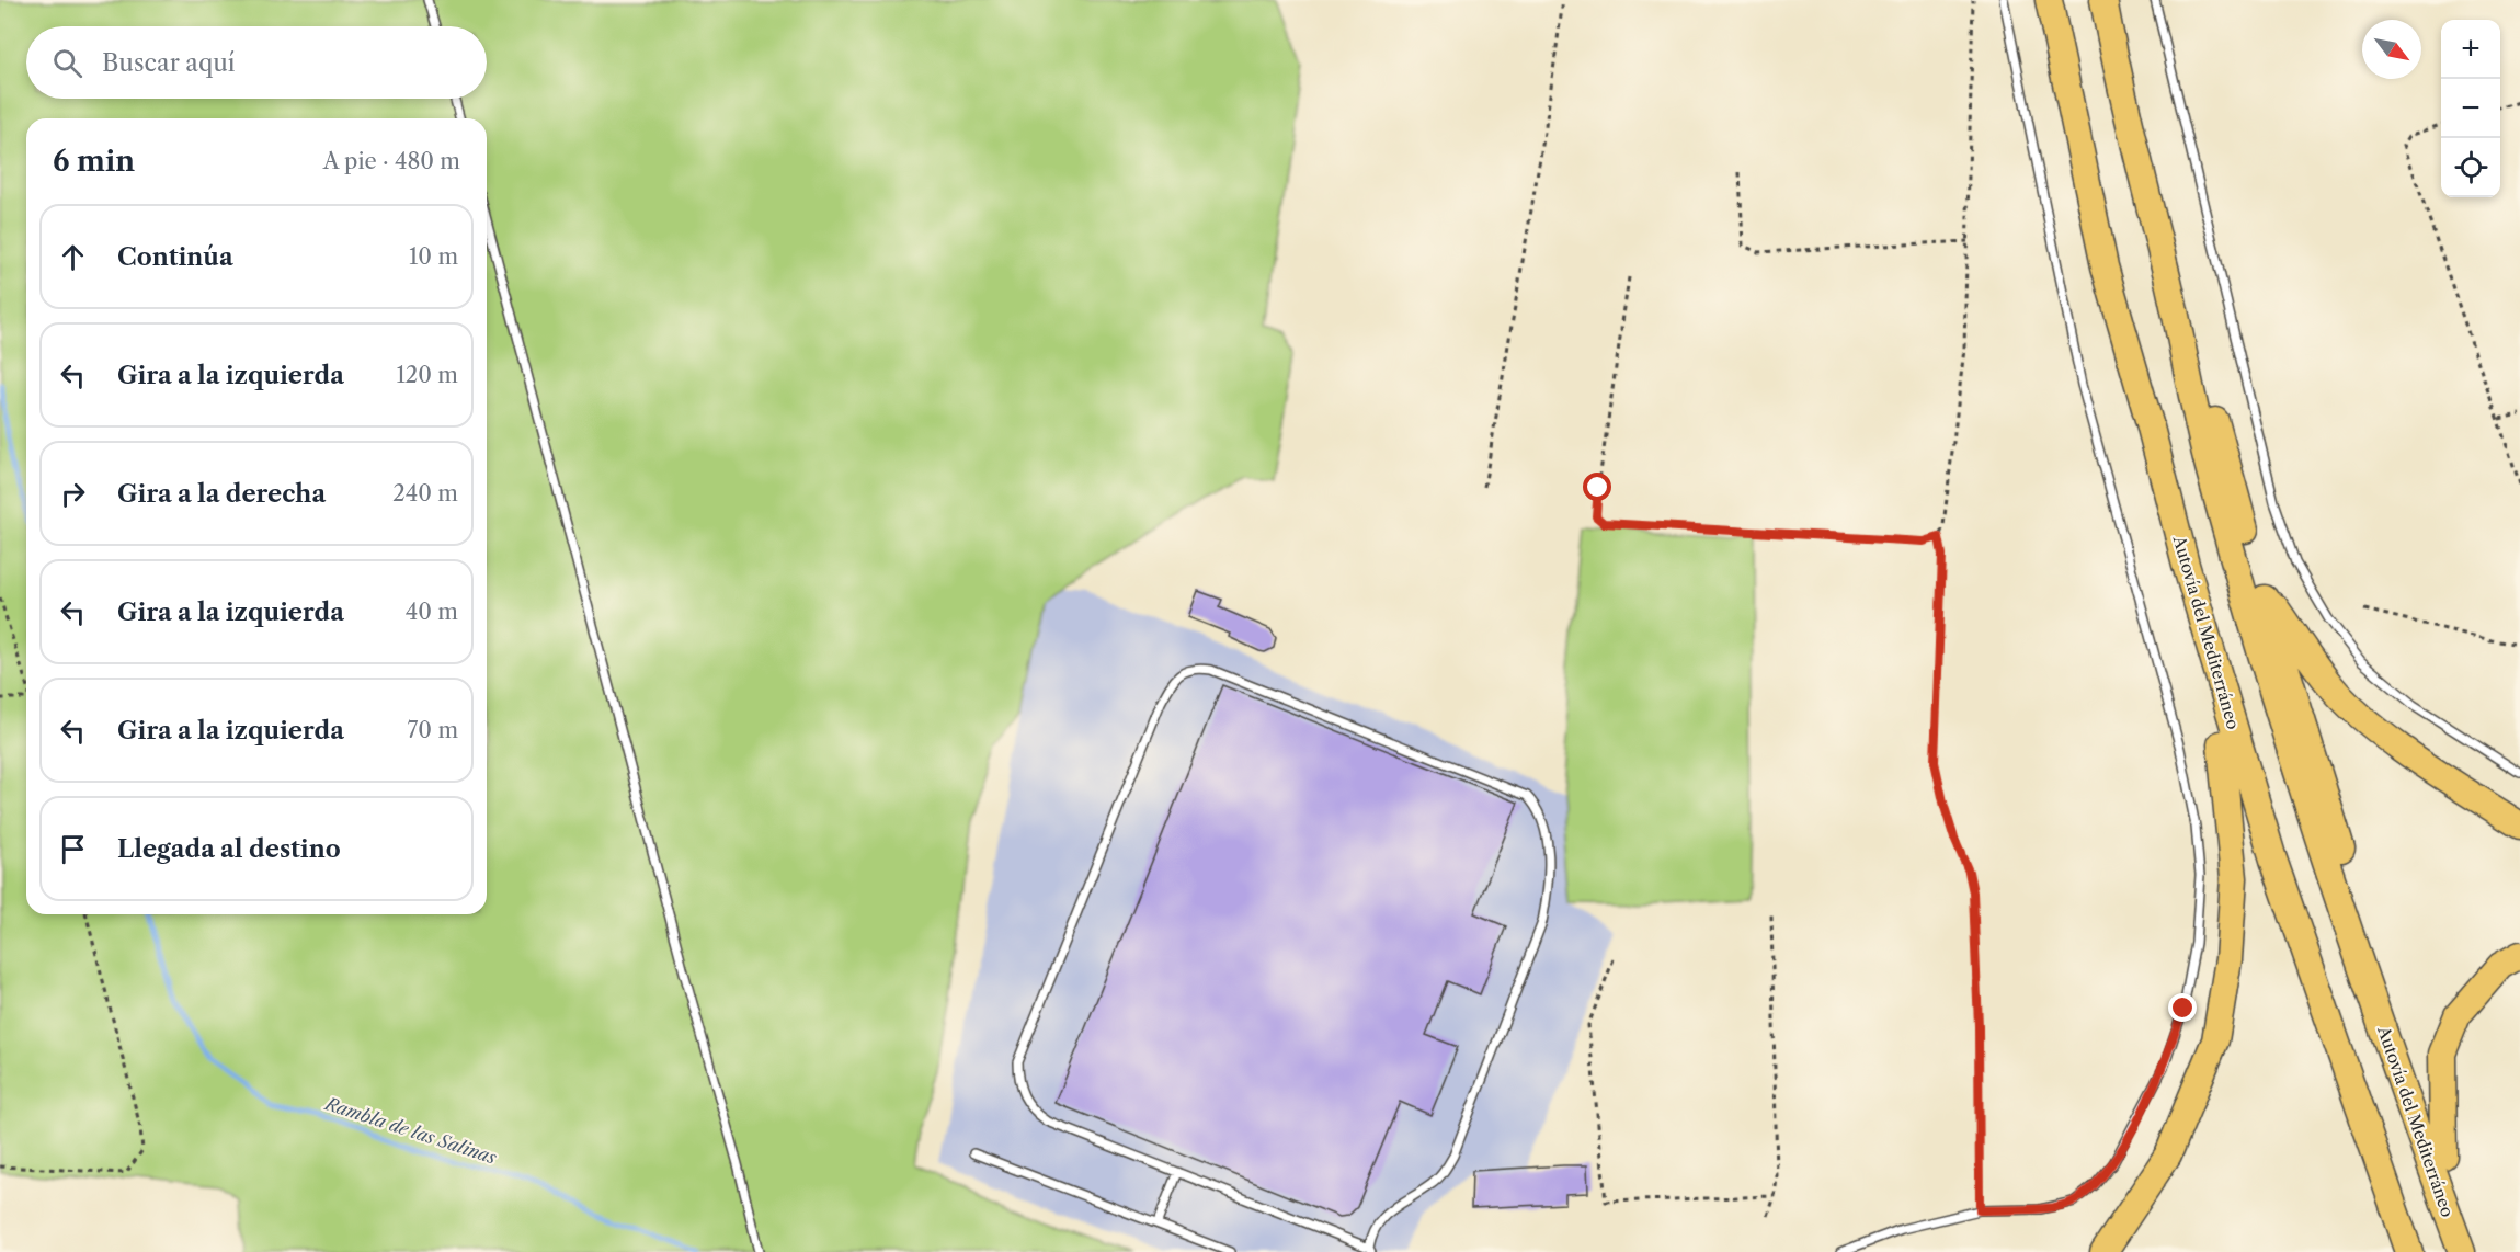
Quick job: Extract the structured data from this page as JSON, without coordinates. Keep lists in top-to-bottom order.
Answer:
{
  "streets": {
    "highway": ["Autovía del Mediterráneo"]
  },
  "water": ["Rambla de las Salinas"],
  "north": "bottom right",
  "page": {
    "map_buttons": ["+", "−"],
    "search": "Buscar aquí",
    "heading": ["6 min", "A pie · 480 m"],
    "list": [
      ["Continúa", "10 m"],
      ["Gira a la izquierda", "120 m"],
      ["Gira a la derecha", "240 m"],
      ["Gira a la izquierda", "40 m"],
      ["Gira a la izquierda", "70 m"],
      "Llegada al destino"
    ]
  }
}
